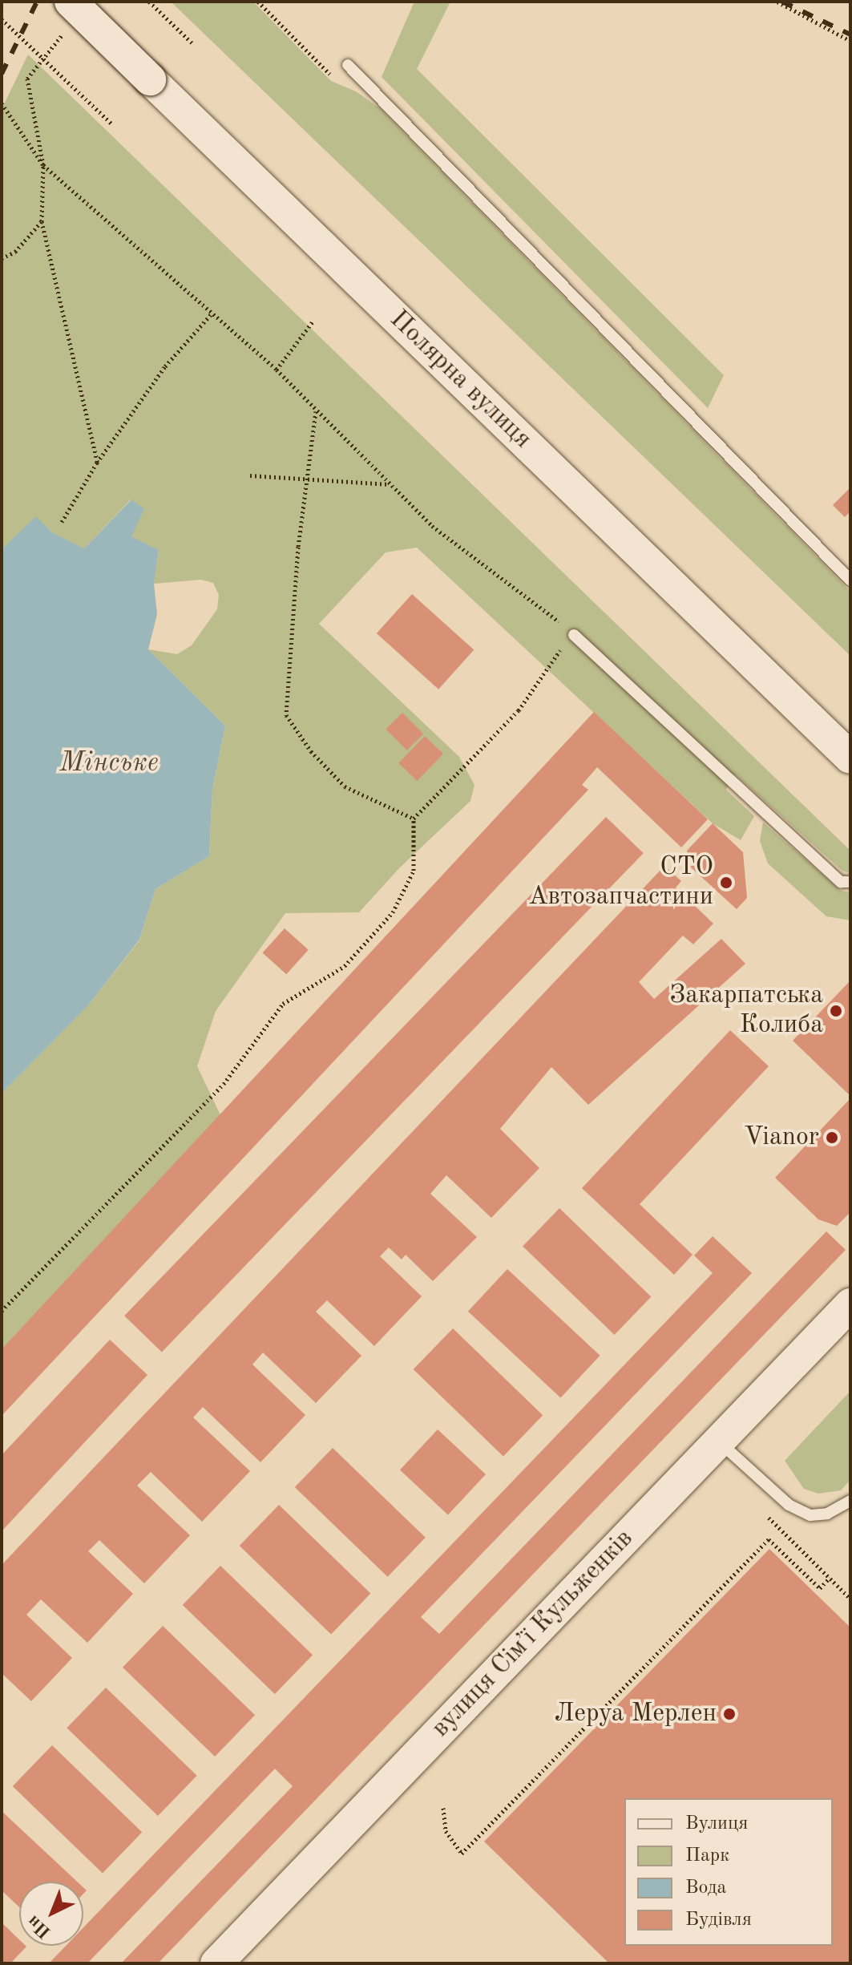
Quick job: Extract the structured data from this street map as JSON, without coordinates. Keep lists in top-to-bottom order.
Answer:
{
  "streets": {
    "main road": ["Полярна вулиця", "вулиця Сімʼї Кульженків"]
  },
  "water": ["Мінське"],
  "places": [
    "СТО Автозапчастини",
    "Закарпатська Колиба",
    "Vianor",
    "Леруа Мерлен"
  ],
  "legend": [
    "Вулиця",
    "Парк",
    "Вода",
    "Будівля"
  ],
  "north": "bottom left"
}
